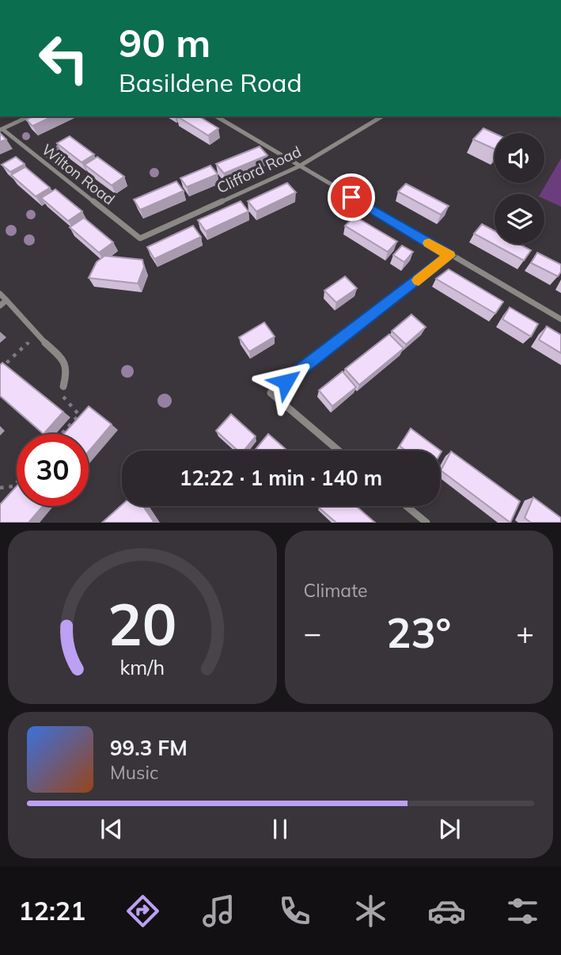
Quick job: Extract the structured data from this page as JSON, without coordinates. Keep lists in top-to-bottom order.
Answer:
{
  "streets": {
    "street": ["Clifford Road", "Wilton Road"]
  },
  "crossings": [
    ["Clifford Road", "Wilton Road"]
  ],
  "page": {
    "turn": ["90 m", "Basildene Road"],
    "limit": "30",
    "trip": "12:22 · 1 min · 140 m",
    "tile": "Climate",
    "heat": ["−", "23°", "+"],
    "song": ["99.3 FM", "Music"],
    "tabs": "12:21",
    "gauge": ["20", "km/h"]
  }
}
